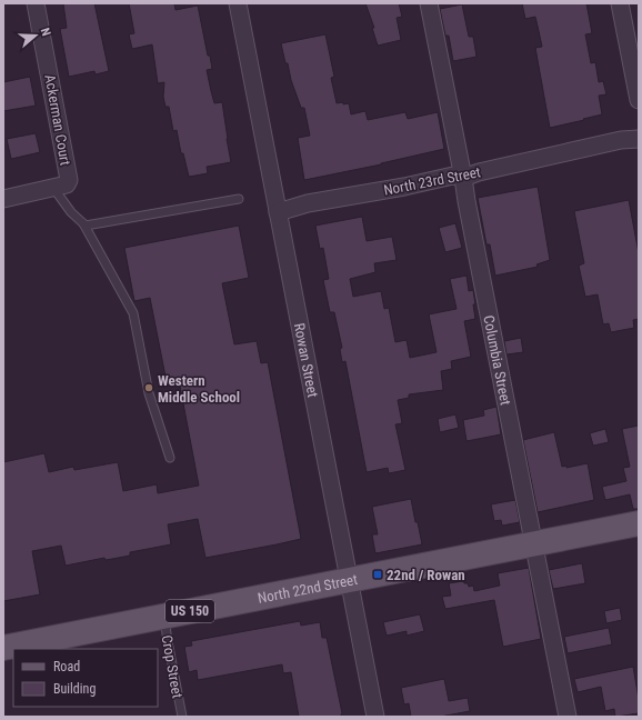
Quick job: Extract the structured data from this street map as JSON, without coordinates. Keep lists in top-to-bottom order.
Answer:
{
  "streets": {
    "main road": ["North 22nd Street", "US 150"],
    "street": [
      "Ackerman Court",
      "North 23rd Street",
      "Rowan Street",
      "Columbia Street"
    ],
    "lane": ["Crop Street"]
  },
  "crossings": [
    ["North 23rd Street", "Rowan Street"],
    ["North 23rd Street", "Columbia Street"],
    ["Rowan Street", "North 22nd Street"],
    ["Columbia Street", "North 22nd Street"],
    ["North 22nd Street", "Crop Street"]
  ],
  "places": {
    "other": ["Western Middle School"],
    "transit": ["22nd / Rowan"]
  },
  "legend": ["Road", "Building"],
  "north": "right"
}
